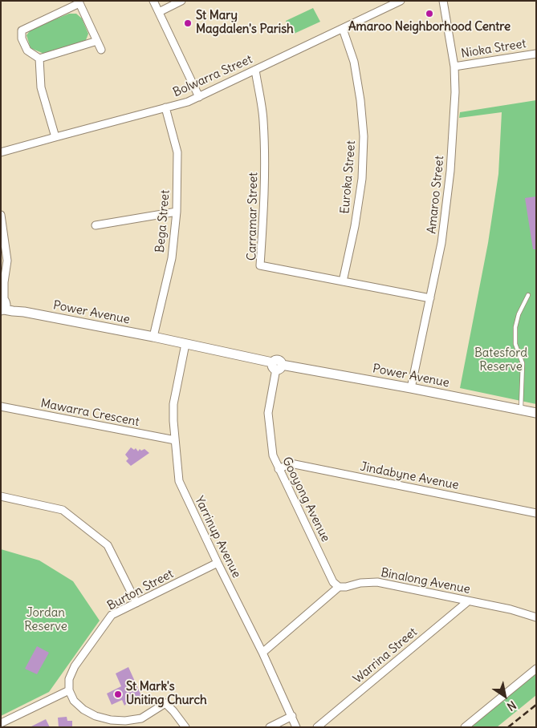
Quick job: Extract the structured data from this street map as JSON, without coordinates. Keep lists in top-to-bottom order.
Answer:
{
  "streets": {
    "street": [
      "Nioka Street",
      "Bolwarra Street",
      "Euroka Street",
      "Amaroo Street",
      "Carramar Street",
      "Bega Street",
      "Power Avenue",
      "Mawarra Crescent",
      "Jindabyne Avenue",
      "Gooyong Avenue",
      "Yarrinup Avenue",
      "Binalong Avenue",
      "Burton Street",
      "Warrina Street"
    ]
  },
  "crossings": [
    ["Nioka Street", "Amaroo Street"],
    ["Bolwarra Street", "Euroka Street"],
    ["Bolwarra Street", "Carramar Street"],
    ["Bolwarra Street", "Bega Street"],
    ["Euroka Street", "Carramar Street"],
    ["Amaroo Street", "Carramar Street"],
    ["Amaroo Street", "Power Avenue"],
    ["Bega Street", "Power Avenue"],
    ["Power Avenue", "Gooyong Avenue"],
    ["Power Avenue", "Yarrinup Avenue"],
    ["Mawarra Crescent", "Yarrinup Avenue"],
    ["Jindabyne Avenue", "Gooyong Avenue"],
    ["Gooyong Avenue", "Binalong Avenue"],
    ["Yarrinup Avenue", "Burton Street"],
    ["Binalong Avenue", "Warrina Street"]
  ],
  "parks": ["Batesford Reserve", "Jordan Reserve"],
  "places": ["Amaroo Neighborhood Centre", "St Mary Magdalen's Parish", "St Mark's Uniting Church"],
  "north": "bottom right"
}
